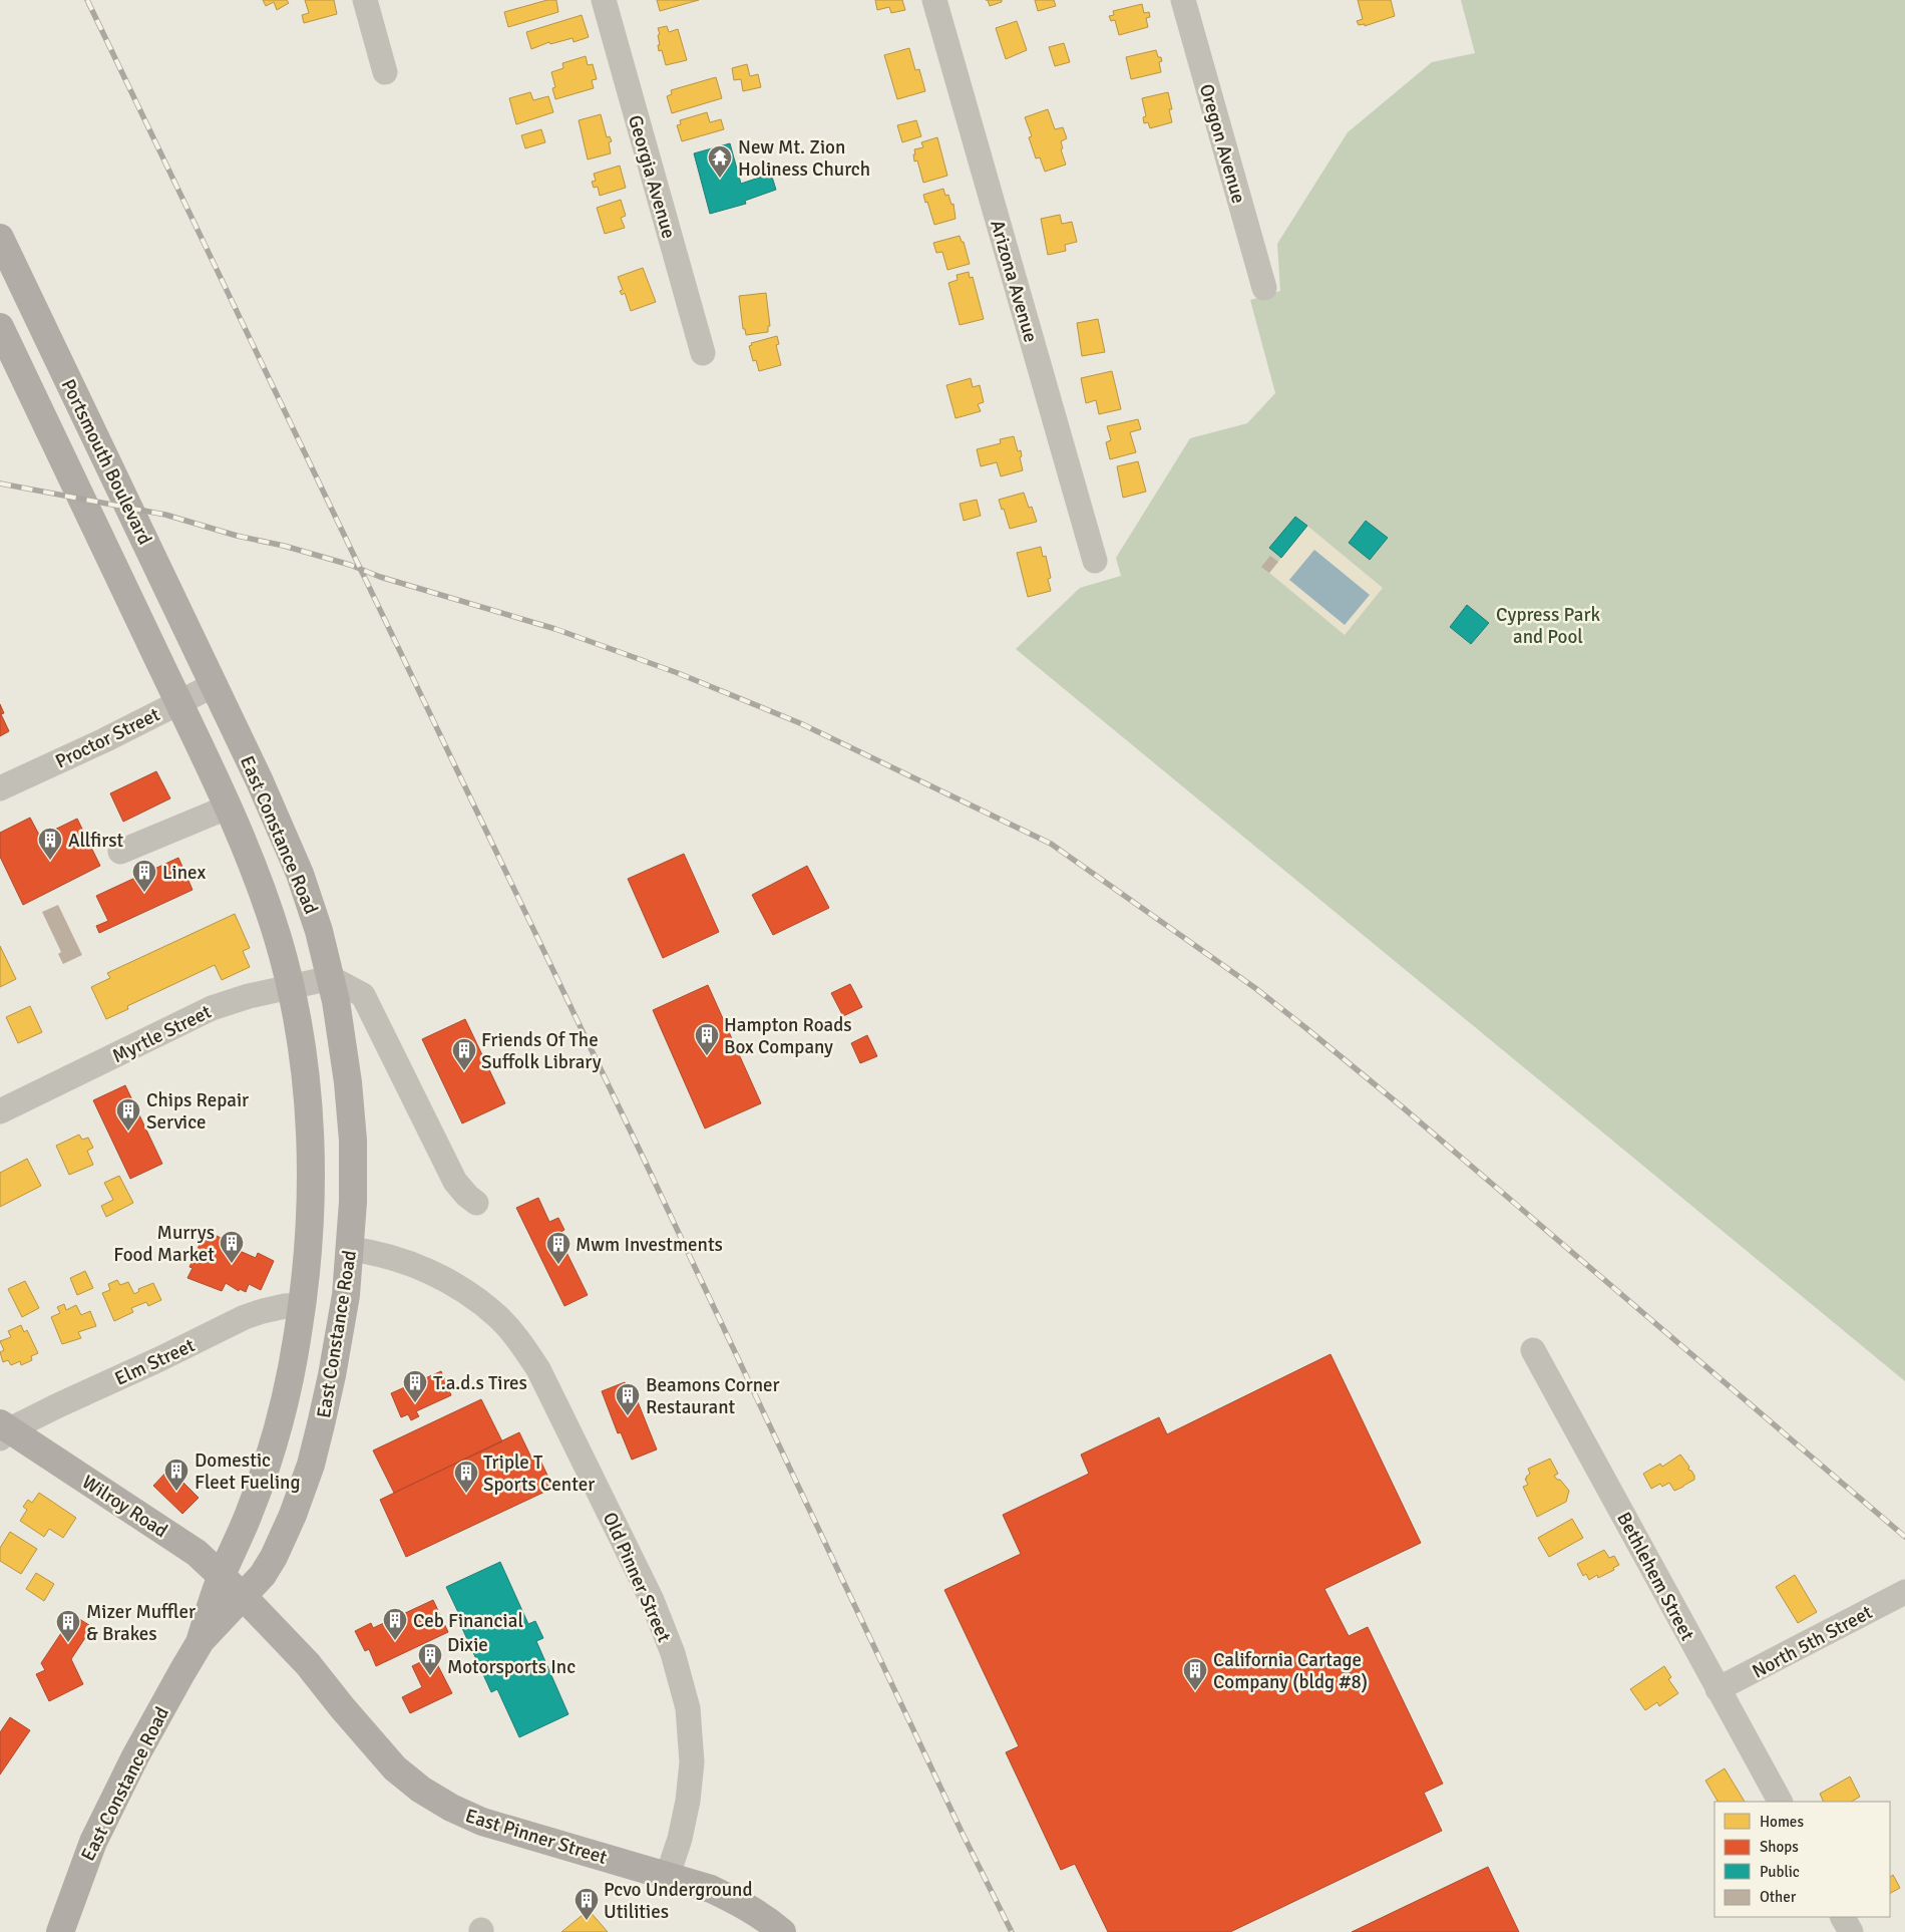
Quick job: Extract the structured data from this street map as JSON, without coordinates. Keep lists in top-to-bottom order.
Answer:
{
  "streets": {
    "main road": [
      "Portsmouth Boulevard",
      "East Constance Road",
      "Wilroy Road",
      "East Pinner Street"
    ],
    "street": [
      "Oregon Avenue",
      "Georgia Avenue",
      "Arizona Avenue",
      "Proctor Street",
      "Myrtle Street",
      "Elm Street",
      "Bethlehem Street",
      "Old Pinner Street",
      "North 5th Street"
    ]
  },
  "crossings": [
    ["Portsmouth Boulevard", "Proctor Street"],
    ["Portsmouth Boulevard", "East Constance Road"],
    ["Proctor Street", "East Constance Road"],
    ["East Constance Road", "Myrtle Street"],
    ["East Constance Road", "Elm Street"],
    ["East Constance Road", "Wilroy Road"],
    ["East Constance Road", "Old Pinner Street"],
    ["East Constance Road", "East Pinner Street"],
    ["Elm Street", "Wilroy Road"],
    ["Wilroy Road", "East Pinner Street"],
    ["Bethlehem Street", "North 5th Street"],
    ["Old Pinner Street", "East Pinner Street"]
  ],
  "parks": ["Cypress Park and Pool"],
  "places": {
    "temple": ["New Mt. Zion Holiness Church"],
    "building": [
      "Allfirst",
      "Linex",
      "Hampton Roads Box Company",
      "Friends Of The Suffolk Library",
      "Chips Repair Service",
      "Murrys Food Market",
      "Mwm Investments",
      "T.a.d.s Tires",
      "Beamons Corner Restaurant",
      "Domestic Fleet Fueling",
      "Triple T Sports Center",
      "Ceb Financial",
      "Mizer Muffler & Brakes",
      "Dixie Motorsports Inc",
      "California Cartage Company (bldg #8)",
      "Pcvo Underground Utilities"
    ]
  },
  "legend": [
    "Homes",
    "Shops",
    "Public",
    "Other"
  ]
}
